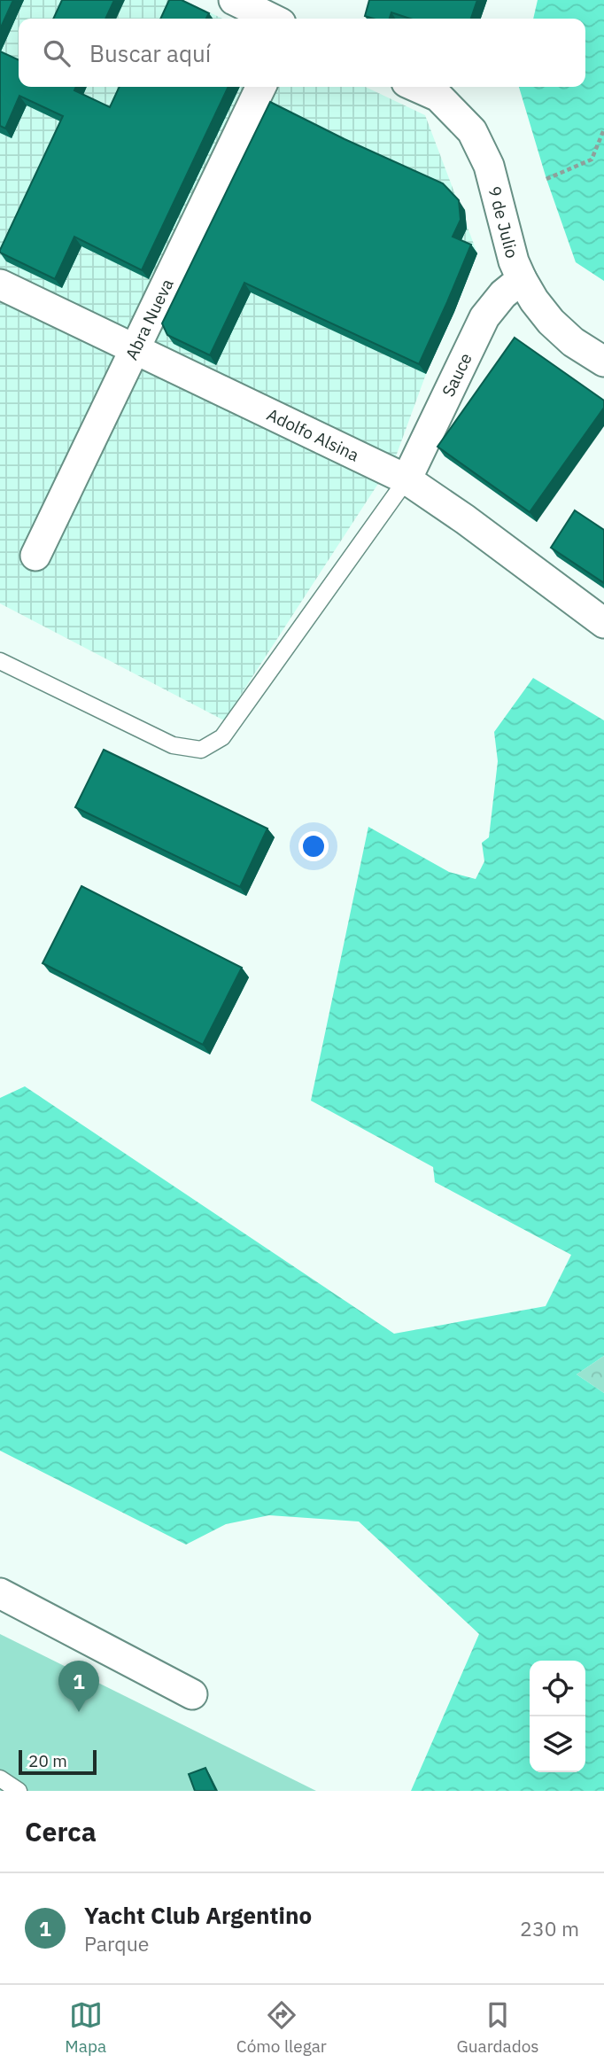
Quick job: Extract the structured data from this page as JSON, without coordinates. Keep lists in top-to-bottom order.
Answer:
{
  "streets": {
    "street": [
      "9 de Julio",
      "Abra Nueva",
      "Sauce",
      "Adolfo Alsina"
    ]
  },
  "crossings": [
    ["9 de Julio", "Sauce"],
    ["Abra Nueva", "Adolfo Alsina"],
    ["Sauce", "Adolfo Alsina"]
  ],
  "scale_bar": "20 m",
  "page": {
    "search": "Buscar aquí",
    "pins": "1",
    "scale": "20 m",
    "heading": "Cerca",
    "list": [
      {
        "mark": "1",
        "name": "Yacht Club Argentino",
        "note": "Parque",
        "value": "230 m"
      }
    ],
    "nav": ["Mapa", "Cómo llegar", "Guardados"]
  }
}
